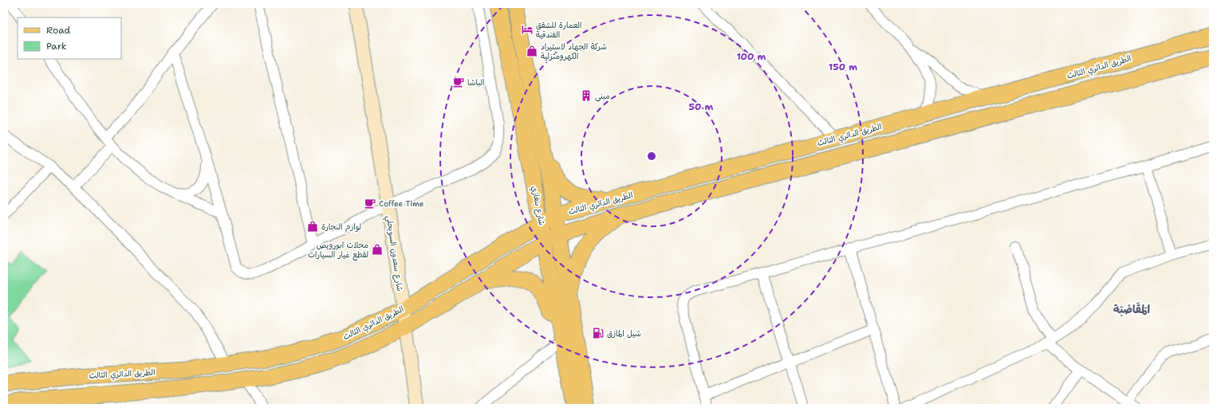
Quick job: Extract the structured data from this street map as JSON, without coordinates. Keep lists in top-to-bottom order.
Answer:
{
  "streets": {
    "main road": ["الطريق الدائري الثالث", "شارع بنغازي", "شارع سعدون السويحلي"]
  },
  "crossings": [
    ["الطريق الدائري الثالث", "شارع بنغازي"],
    ["الطريق الدائري الثالث", "شارع سعدون السويحلي"]
  ],
  "districts": ["المَقَاصْبَة"],
  "places": {
    "hotel": ["العمارة للشقق الفندقية"],
    "shop": ["شركة الجهاد لاستيراد الكهرومنزلية", "لوازم النجارة", "محلات ابورويص لقطع غيار السيارات"],
    "cafe": ["الباشا", "Coffee Time"],
    "building": ["مبنى"],
    "fuel station": ["شيل المازق"]
  },
  "legend": ["Road", "Park"],
  "rings": ["100 m", "150 m", "50 m"]
}
